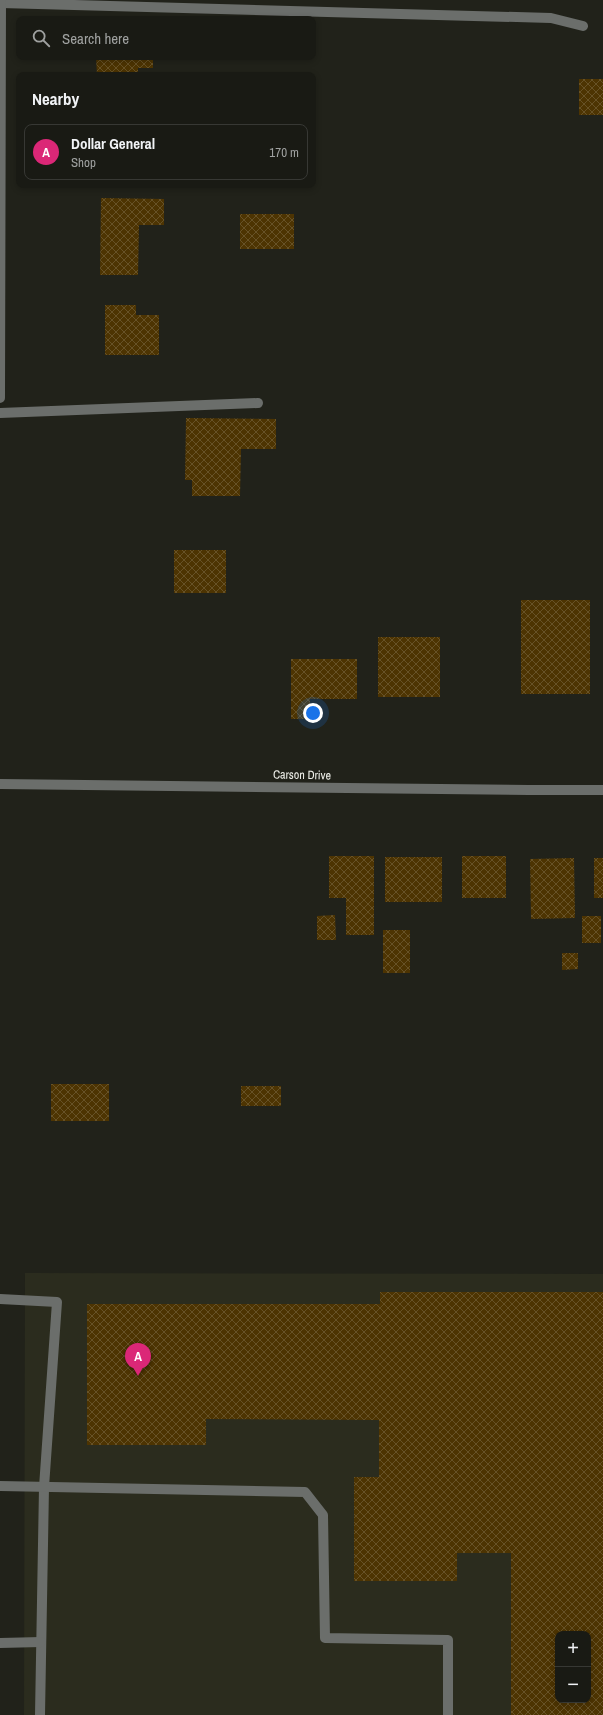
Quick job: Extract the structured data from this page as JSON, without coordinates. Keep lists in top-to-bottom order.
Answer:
{
  "streets": {
    "street": ["Carson Drive"]
  },
  "page": {
    "search": "Search here",
    "heading": "Nearby",
    "list": [
      {
        "mark": "A",
        "name": "Dollar General",
        "note": "Shop",
        "value": "170 m"
      }
    ],
    "pins": "A",
    "map_buttons": ["+", "−"]
  }
}
